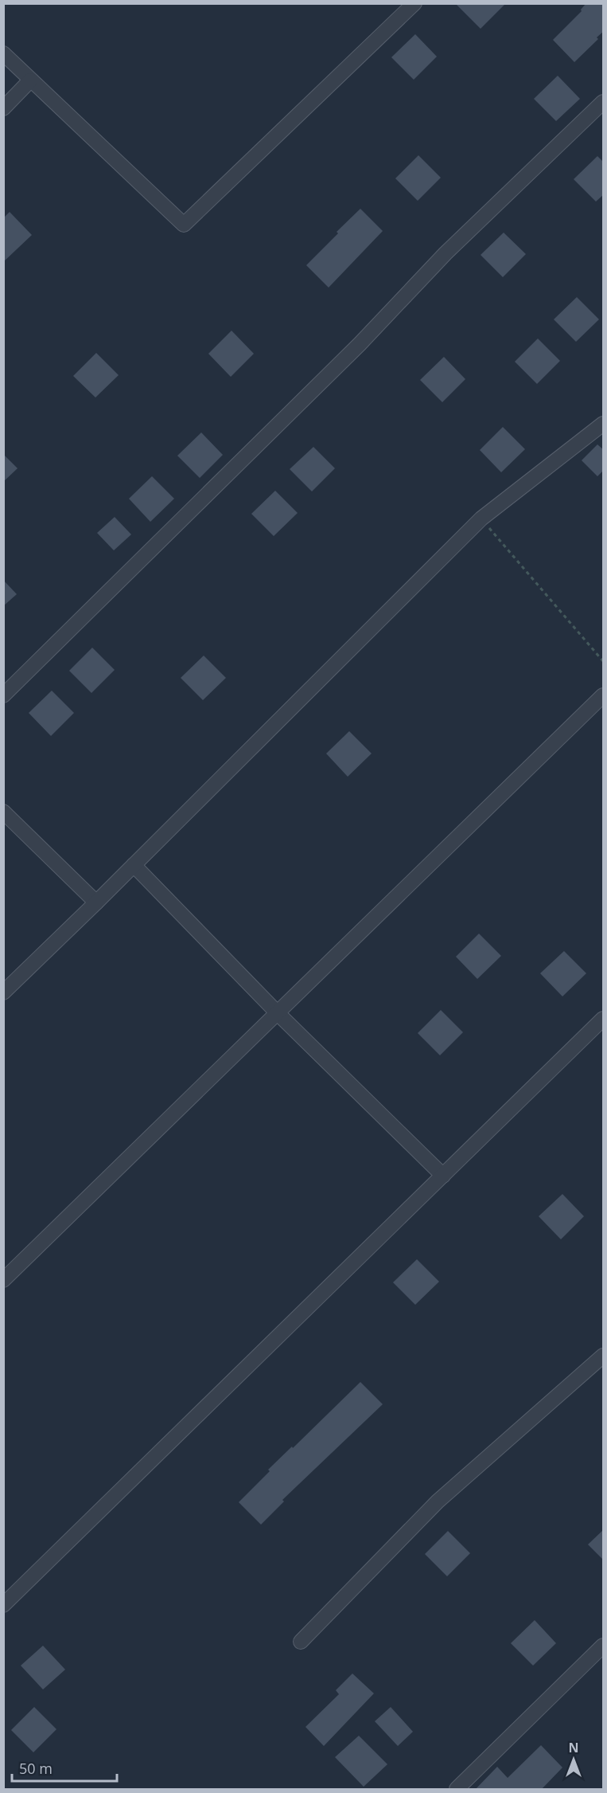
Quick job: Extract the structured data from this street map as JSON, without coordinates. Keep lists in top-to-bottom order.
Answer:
{
  "scale_bar": "50 m",
  "north": "top"
}
